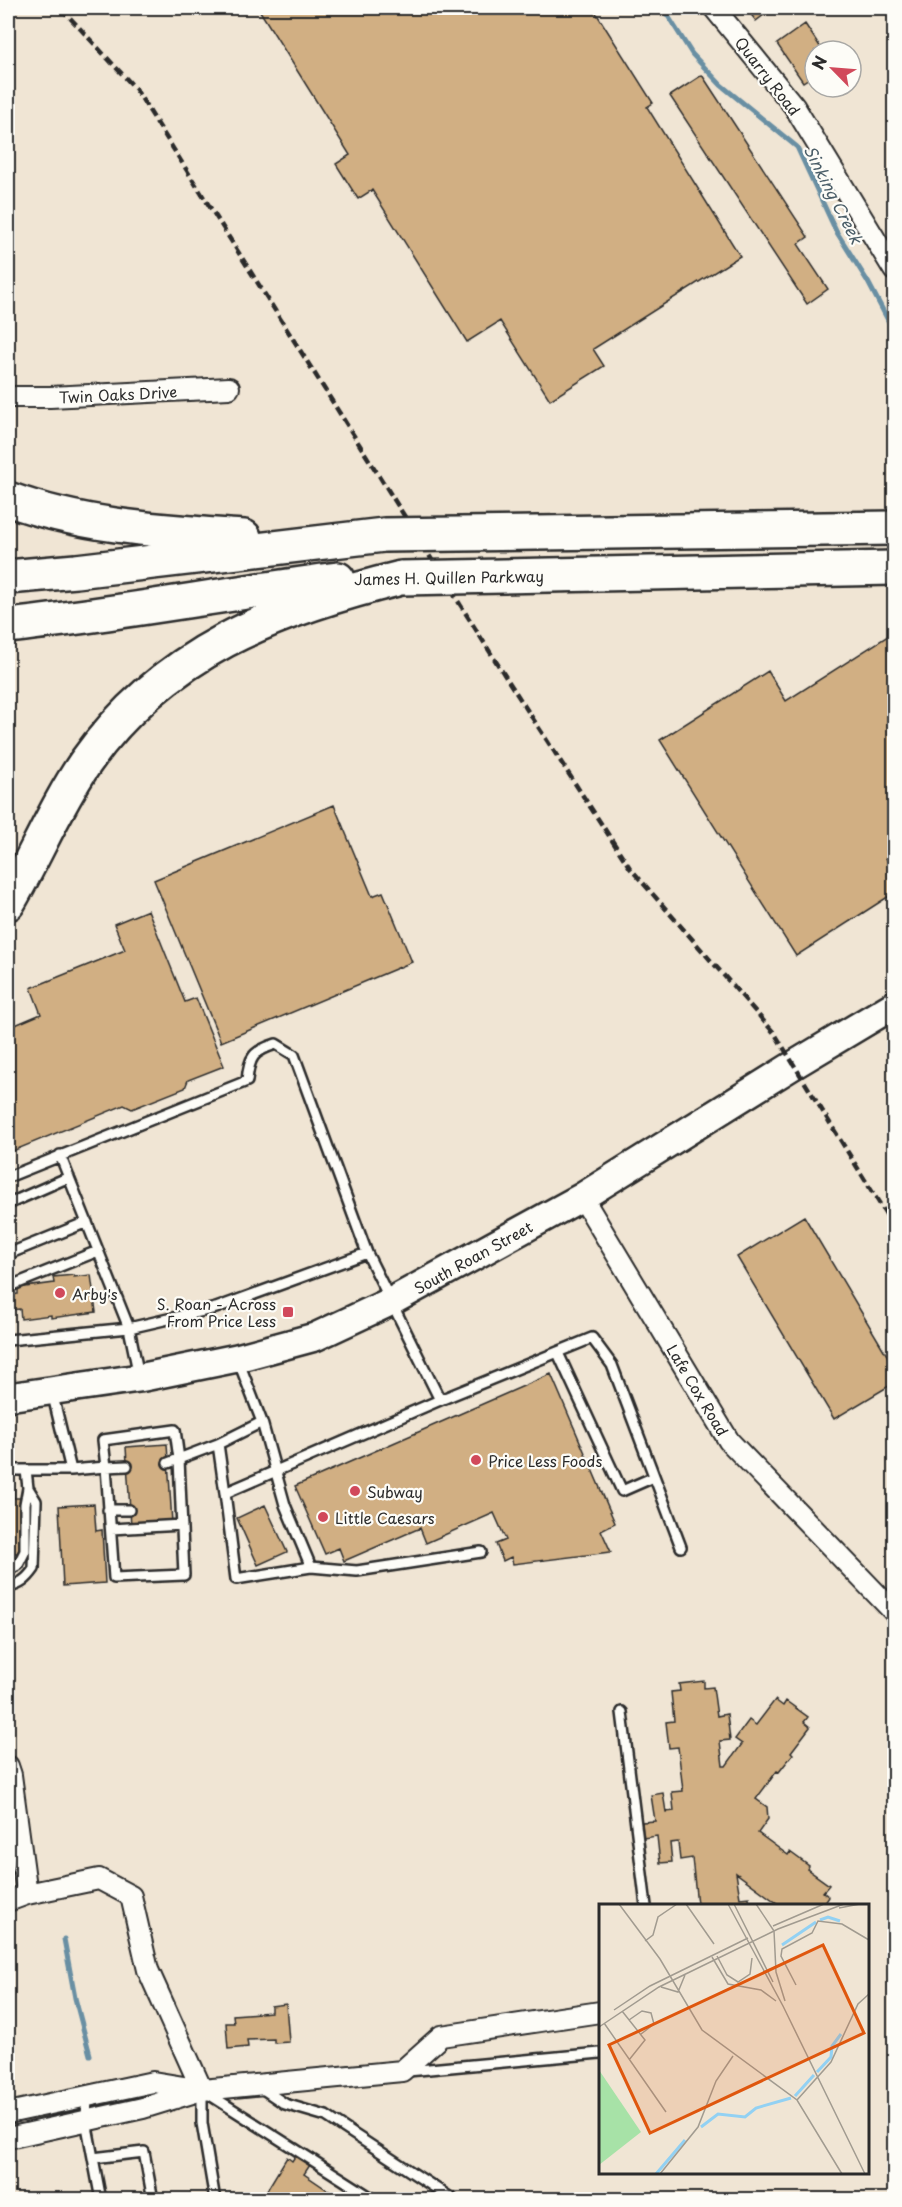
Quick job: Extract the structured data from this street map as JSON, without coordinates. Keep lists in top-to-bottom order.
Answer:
{
  "streets": {
    "highway": ["James H. Quillen Parkway"],
    "main road": ["South Roan Street"],
    "street": ["Quarry Road", "Twin Oaks Drive", "Lafe Cox Road"]
  },
  "crossings": [
    ["South Roan Street", "Lafe Cox Road"]
  ],
  "water": ["Sinking Creek"],
  "places": {
    "other": [
      "Arby's",
      "Price Less Foods",
      "Subway",
      "Little Caesars"
    ],
    "transit": ["S. Roan - Across From Price Less"]
  },
  "north": "top left"
}
